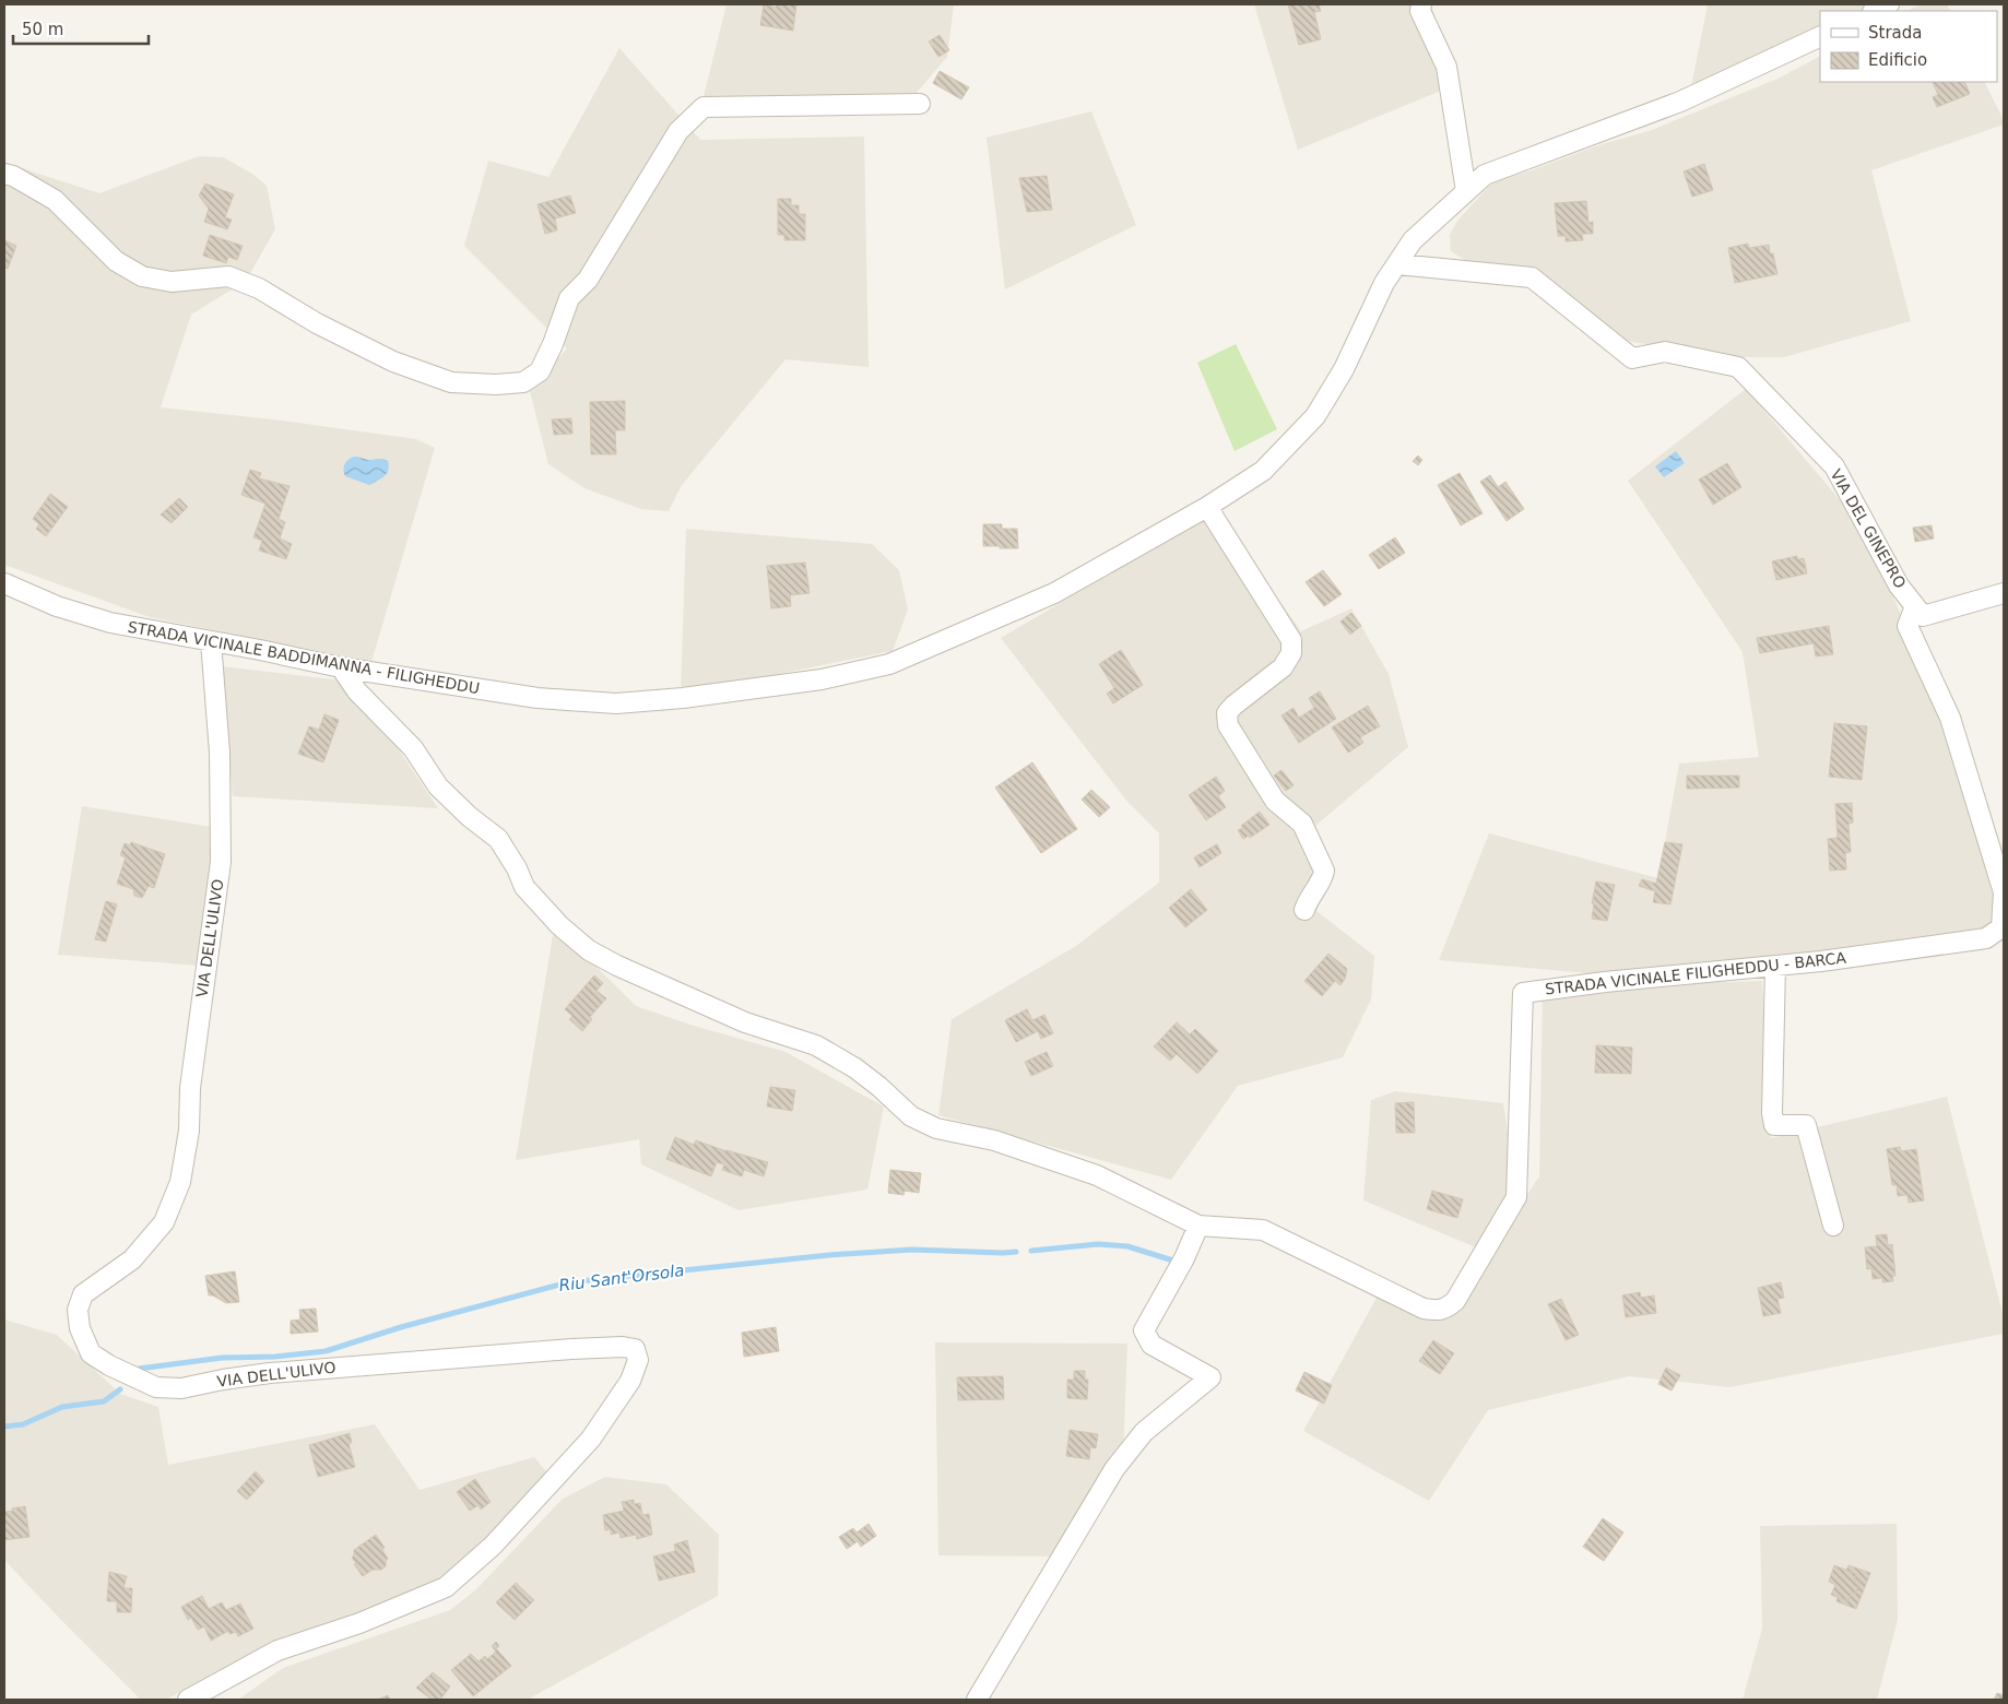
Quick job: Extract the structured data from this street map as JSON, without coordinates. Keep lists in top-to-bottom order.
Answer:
{
  "streets": {
    "street": [
      "VIA DEL GINEPRO",
      "STRADA VICINALE BADDIMANNA - FILIGHEDDU",
      "VIA DELL'ULIVO",
      "STRADA VICINALE FILIGHEDDU - BARCA"
    ]
  },
  "crossings": [
    ["VIA DEL GINEPRO", "STRADA VICINALE BADDIMANNA - FILIGHEDDU"],
    ["VIA DEL GINEPRO", "STRADA VICINALE FILIGHEDDU - BARCA"],
    ["STRADA VICINALE BADDIMANNA - FILIGHEDDU", "VIA DELL'ULIVO"],
    ["STRADA VICINALE BADDIMANNA - FILIGHEDDU", "STRADA VICINALE FILIGHEDDU - BARCA"]
  ],
  "water": ["Riu Sant'Orsola"],
  "legend": ["Strada", "Edificio"],
  "scale_bar": "50 m"
}
